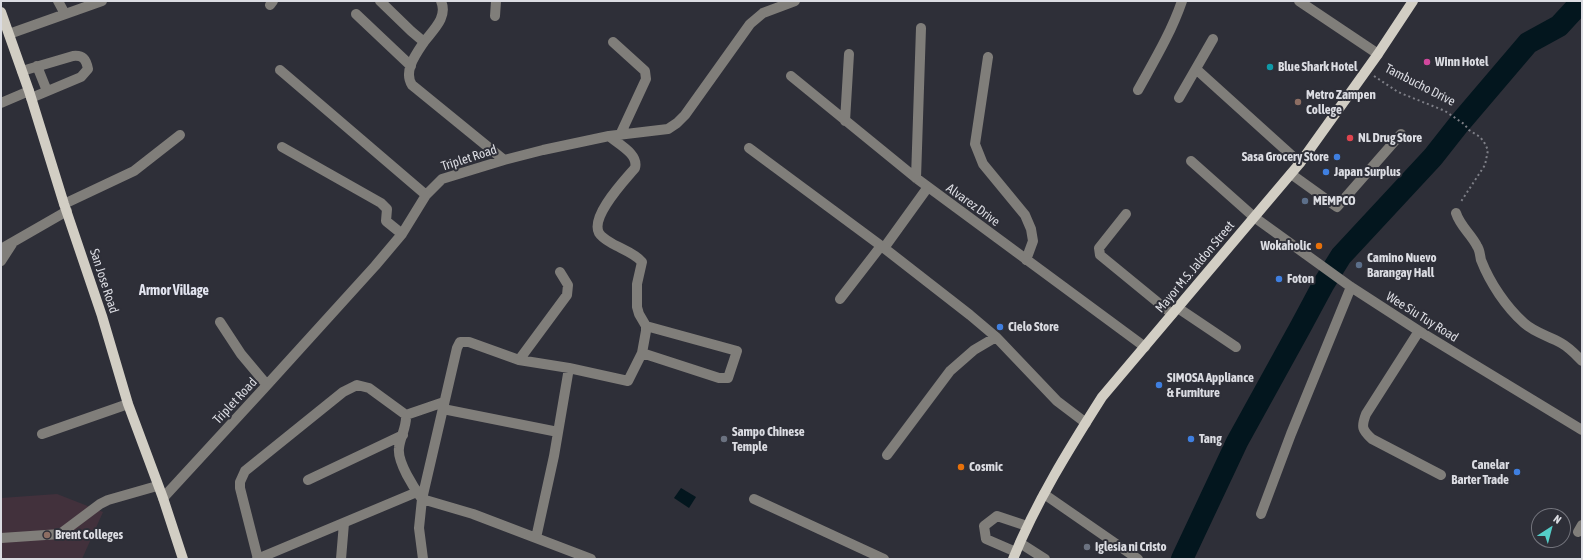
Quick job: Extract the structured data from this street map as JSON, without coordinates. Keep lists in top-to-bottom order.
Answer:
{
  "streets": {
    "main road": ["Mayor M.S. Jaldon Street", "San Jose Road"],
    "street": ["Triplet Road", "Alvarez Drive", "Wee Siu Tuy Road"],
    "path": ["Tambucho Drive"]
  },
  "crossings": [
    ["Tambucho Drive", "Mayor M.S. Jaldon Street"],
    ["Triplet Road", "San Jose Road"],
    ["Alvarez Drive", "Mayor M.S. Jaldon Street"],
    ["Mayor M.S. Jaldon Street", "Wee Siu Tuy Road"]
  ],
  "districts": ["Armor Village"],
  "places": [
    "Winn Hotel",
    "Blue Shark Hotel",
    "Metro Zampen College",
    "NL Drug Store",
    "Sasa Grocery Store",
    "Japan Surplus",
    "MEMPCO",
    "Wokaholic",
    "Camino Nuevo Barangay Hall",
    "Foton",
    "Cielo Store",
    "SIMOSA Appliance & Furniture",
    "Sampo Chinese Temple",
    "Tang",
    "Cosmic",
    "Canelar Barter Trade",
    "Brent Colleges",
    "Iglesia ni Cristo"
  ],
  "north": "top right"
}
